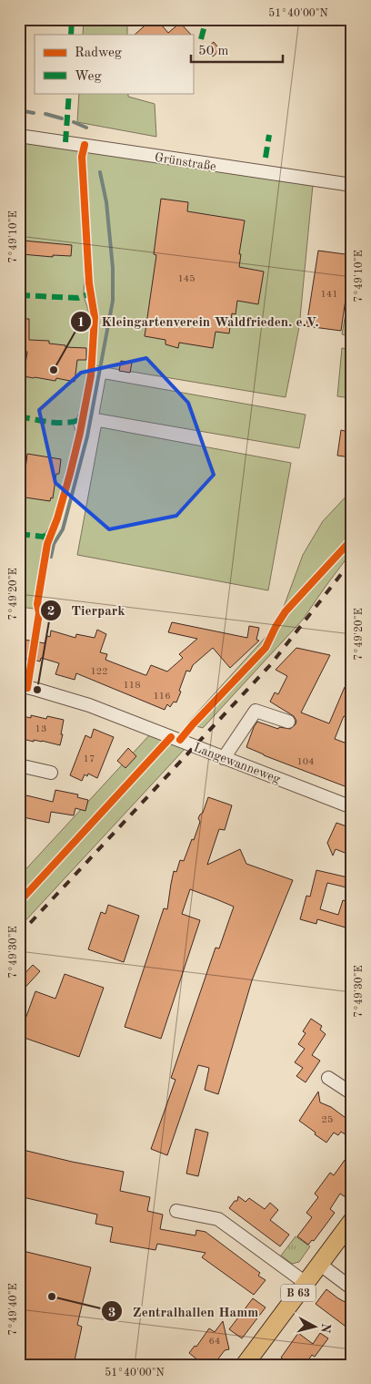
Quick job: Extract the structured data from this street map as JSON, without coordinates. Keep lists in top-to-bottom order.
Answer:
{
  "streets": {
    "main road": ["B 63"],
    "street": ["Grünstraße", "Langewanneweg"]
  },
  "places": ["Kleingartenverein Waldfrieden. e.V.", "Tierpark", "Zentralhallen Hamm"],
  "house_numbers": [
    "145",
    "141",
    "122",
    "118",
    "116",
    "13",
    "17",
    "104",
    "25",
    "64"
  ],
  "legend": ["Radweg", "Weg"],
  "scale_bar": "50 m",
  "north": "right",
  "coordinates": [
    "51°40'00\"N",
    "7°49'10\"E",
    "7°49'20\"E",
    "7°49'30\"E",
    "7°49'40\"E"
  ]
}
